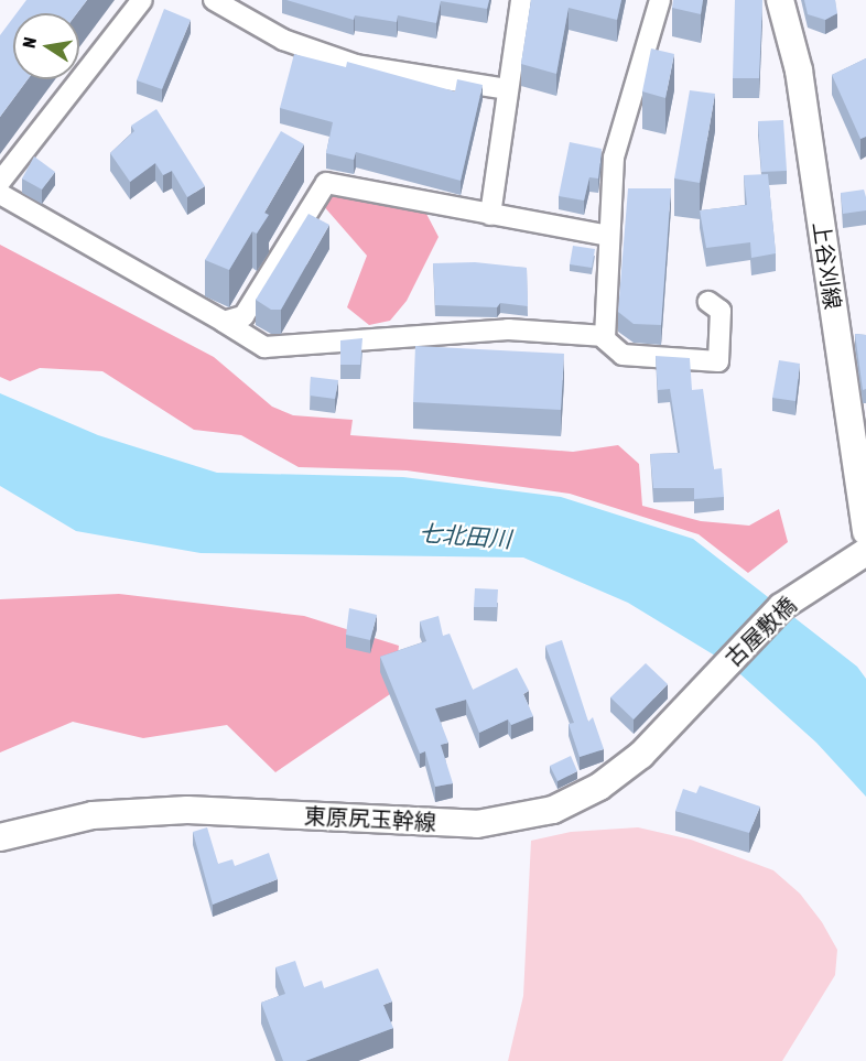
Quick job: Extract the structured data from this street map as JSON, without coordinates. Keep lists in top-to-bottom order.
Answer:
{
  "streets": {
    "street": ["上谷刈線", "古屋敷橋", "東原尻玉幹線"]
  },
  "crossings": [
    ["古屋敷橋", "東原尻玉幹線"]
  ],
  "water": ["七北田川"],
  "north": "left"
}
